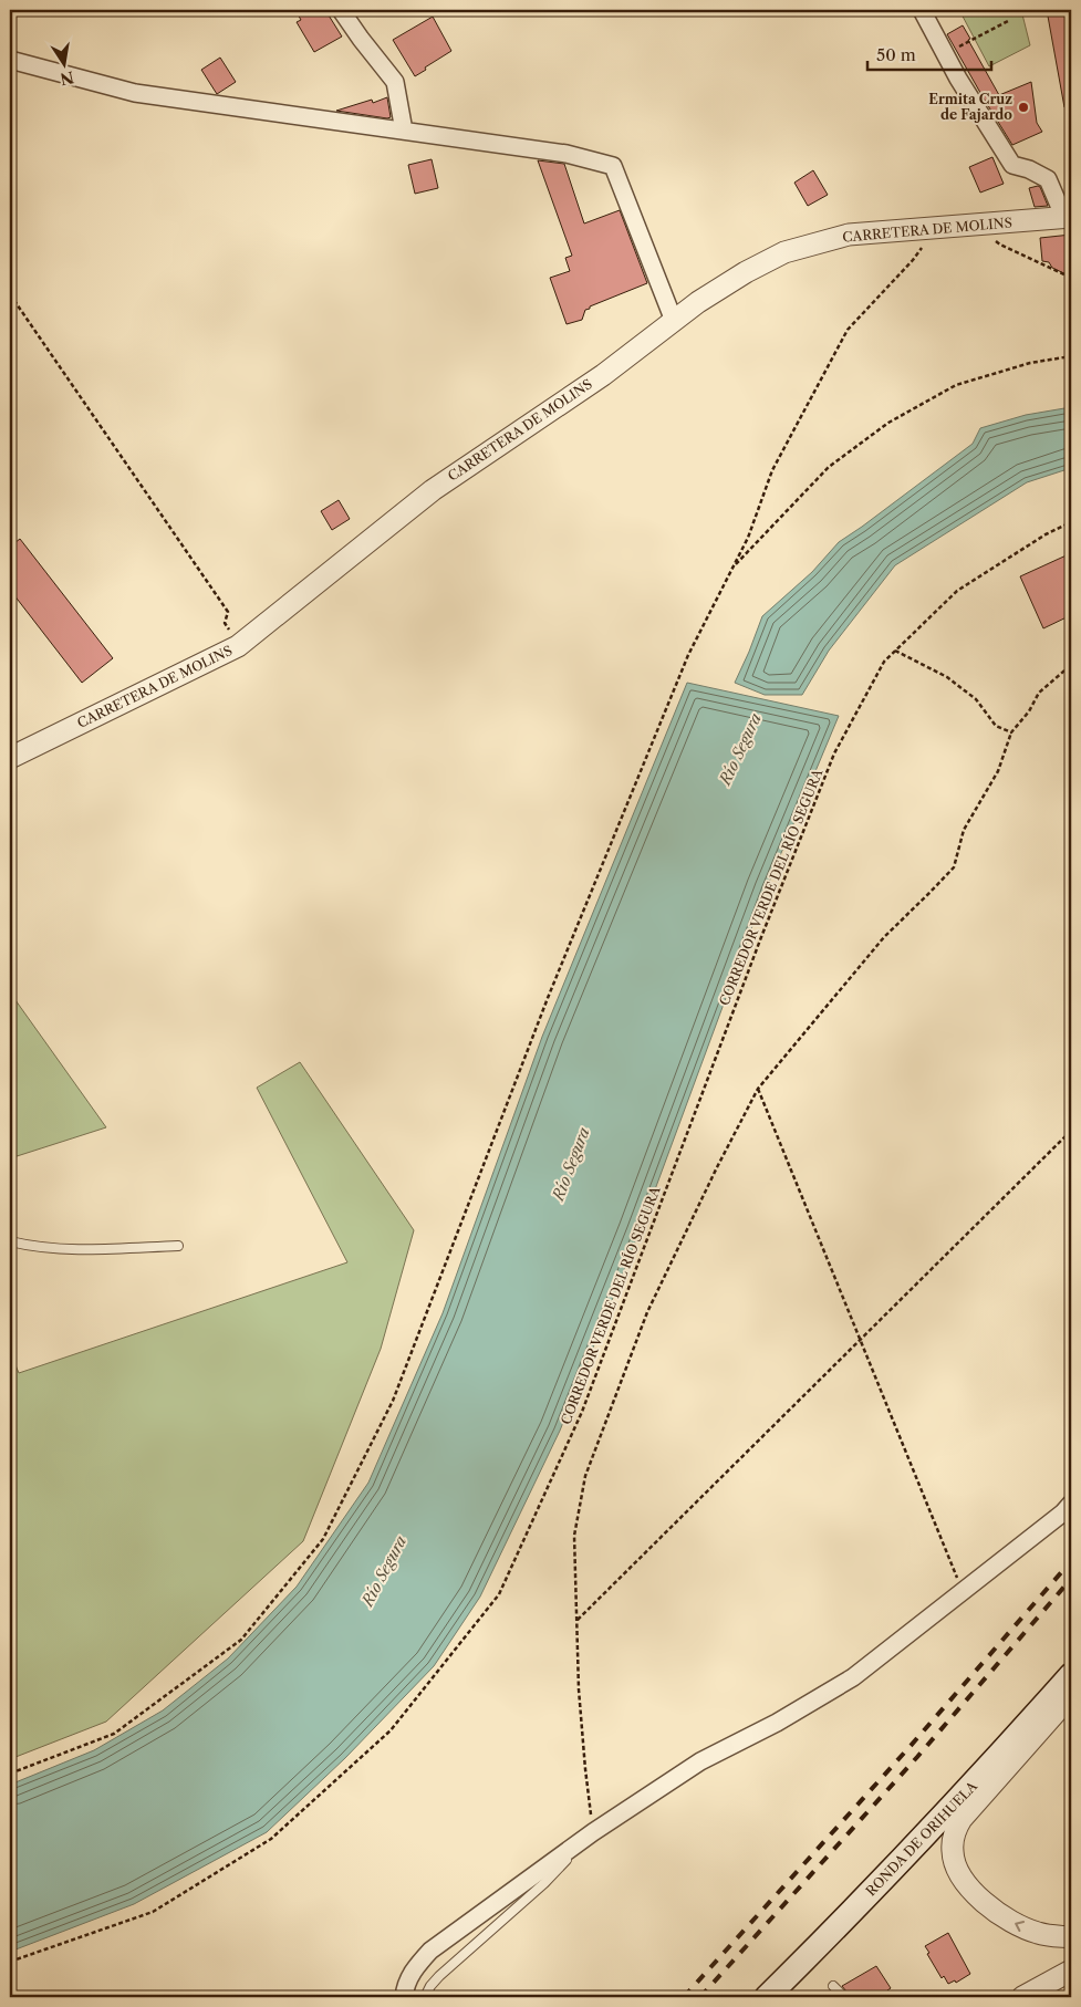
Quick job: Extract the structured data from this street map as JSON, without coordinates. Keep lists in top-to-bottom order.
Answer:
{
  "streets": {
    "main road": ["RONDA DE ORIHUELA"],
    "street": ["CARRETERA DE MOLINS"],
    "path": ["CORREDOR VERDE DEL RÍO SEGURA"]
  },
  "water": ["Río Segura"],
  "places": ["Ermita Cruz de Fajardo"],
  "scale_bar": "50 m",
  "north": "bottom"
}
